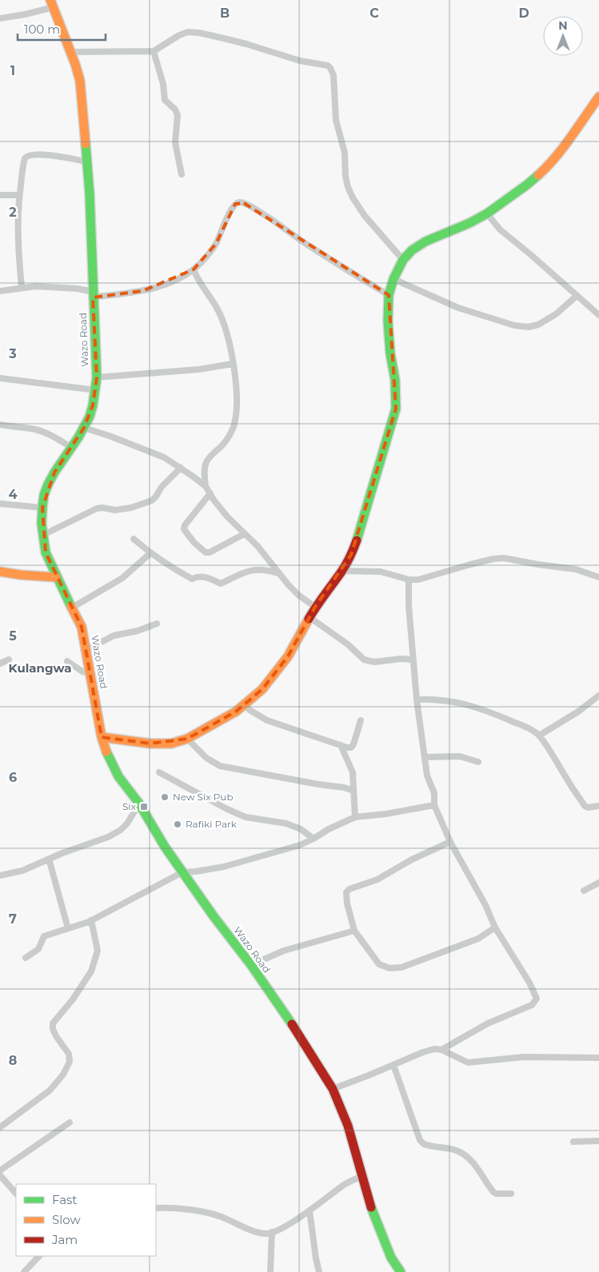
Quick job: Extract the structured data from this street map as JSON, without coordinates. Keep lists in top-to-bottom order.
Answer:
{
  "streets": {
    "main road": ["Wazo Road"]
  },
  "districts": ["Kulangwa"],
  "places": {
    "other": ["New Six Pub", "Rafiki Park"],
    "transit": ["Six"]
  },
  "legend": ["Fast", "Slow", "Jam"],
  "scale_bar": "100 m",
  "north": "top",
  "grid": {
    "columns": ["B", "C", "D"],
    "rows": [
      "1",
      "2",
      "3",
      "4",
      "5",
      "6",
      "7",
      "8"
    ]
  }
}
